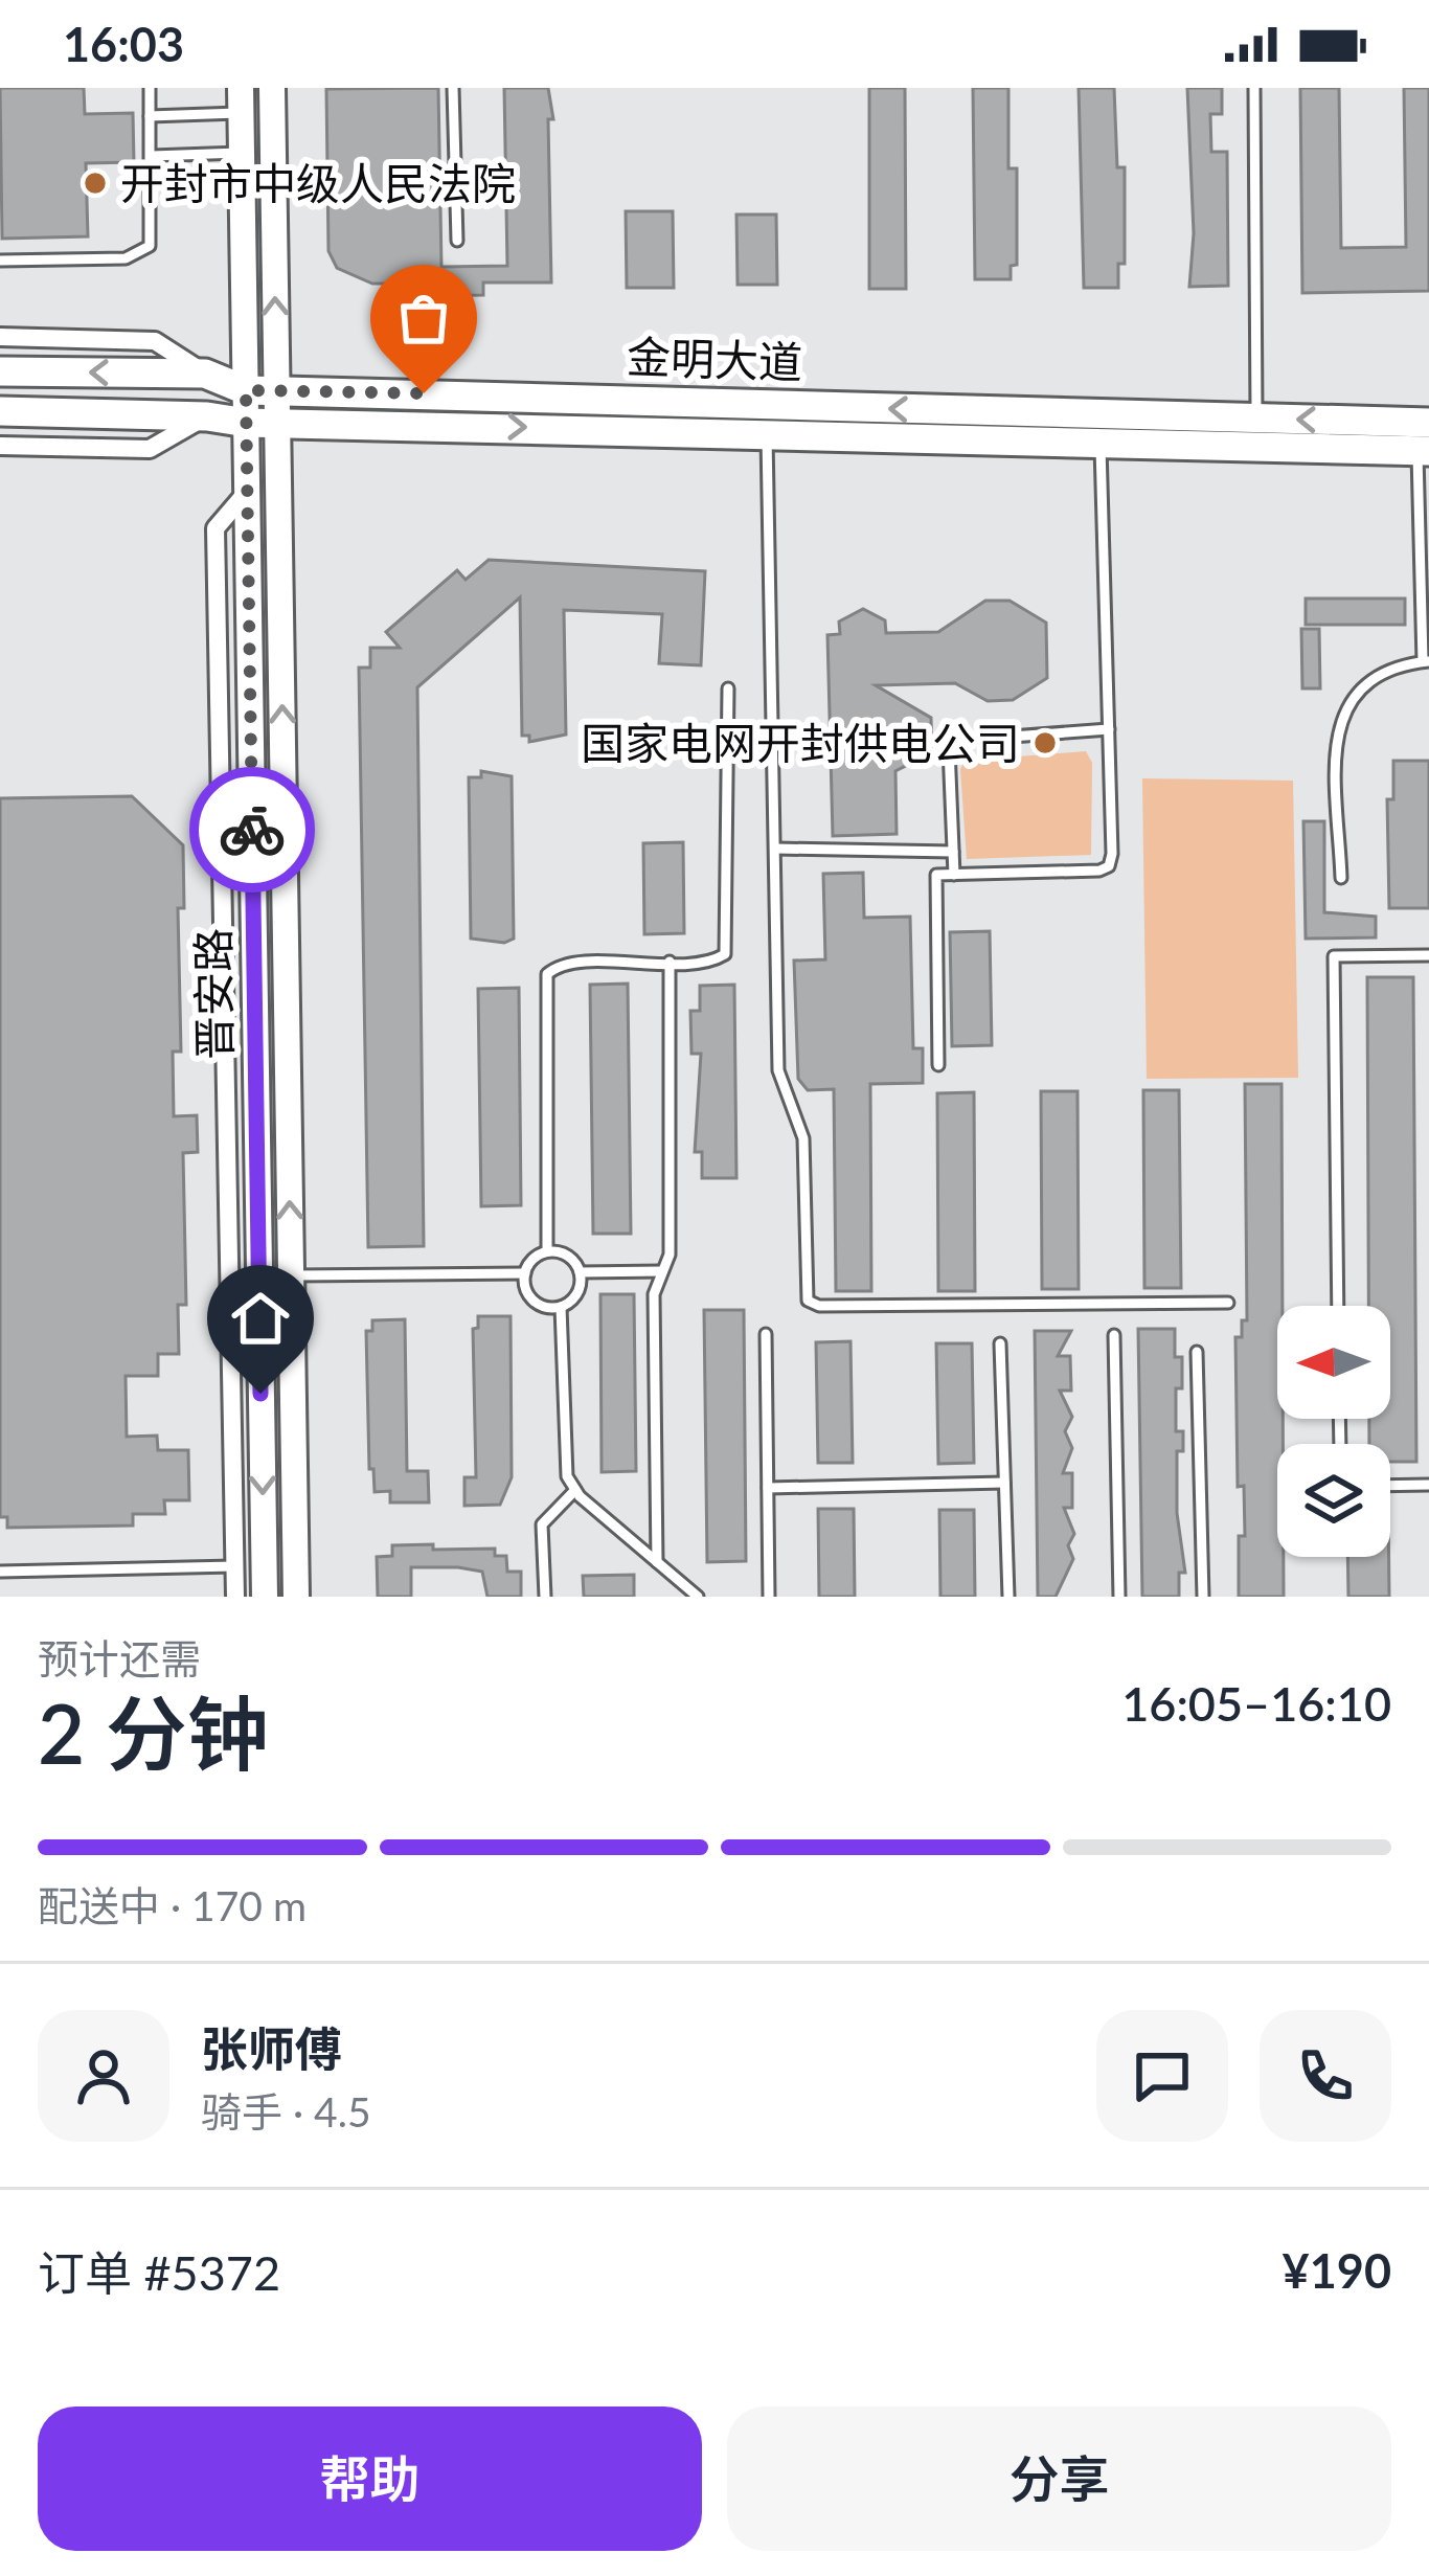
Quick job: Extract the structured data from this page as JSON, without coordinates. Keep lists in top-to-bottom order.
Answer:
{
  "streets": {
    "main road": ["金明大道", "晋安路"]
  },
  "crossings": [
    ["金明大道", "晋安路"]
  ],
  "places": ["开封市中级人民法院", "国家电网开封供电公司"],
  "north": "left",
  "page": {
    "status": "16:03",
    "heading": ["2 分钟", "预计还需", "16:05–16:10"],
    "panel": [
      "张师傅",
      "骑手 · 4.5",
      "订单 #5372",
      "¥190"
    ],
    "bar": "配送中 · 170 m",
    "buttons": ["帮助", "分享"]
  }
}
